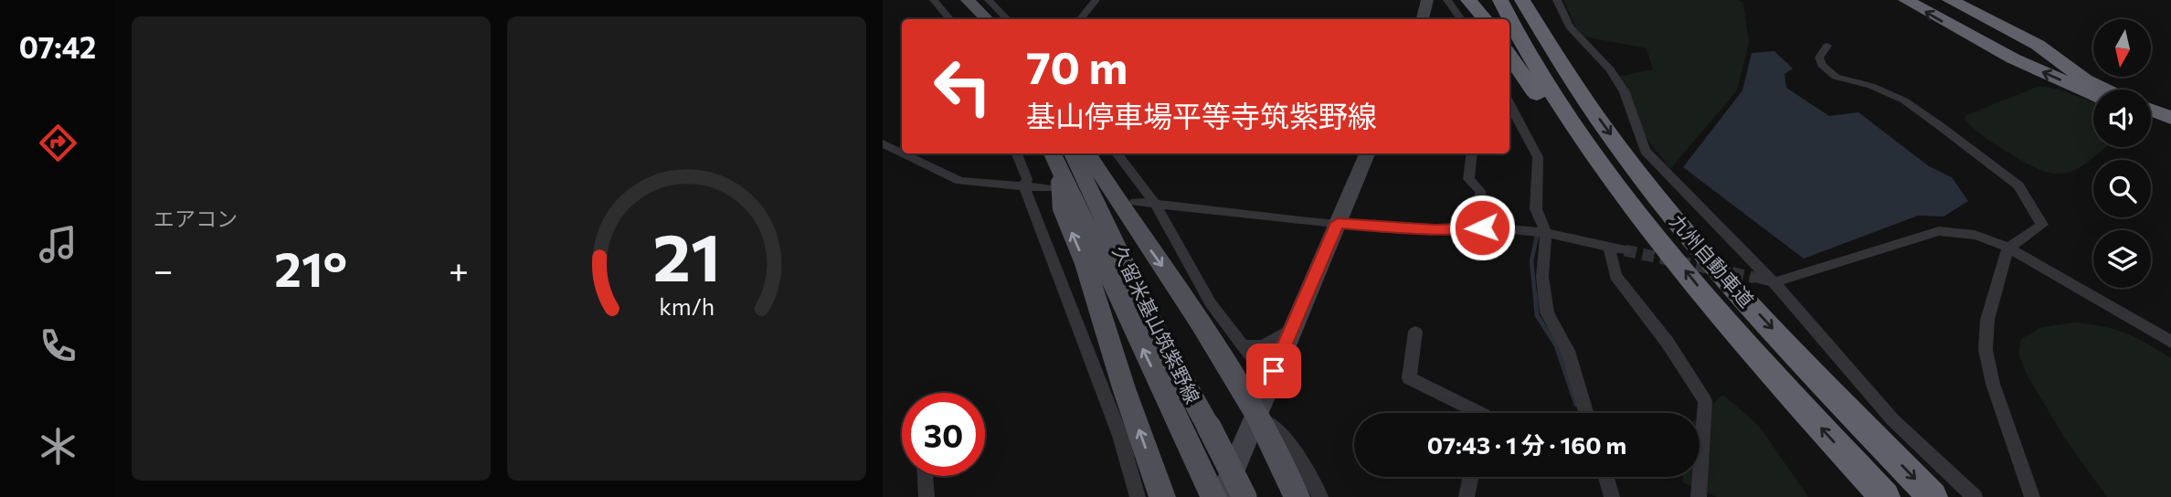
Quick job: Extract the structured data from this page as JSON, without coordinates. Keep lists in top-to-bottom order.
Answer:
{
  "streets": {
    "highway": ["九州自動車道"],
    "main road": ["久留米基山筑紫野線"]
  },
  "north": "bottom",
  "page": {
    "tabs": "07:42",
    "tile": "エアコン",
    "turn": ["70 m", "基山停車場平等寺筑紫野線"],
    "heat": ["−", "21°", "+"],
    "limit": "30",
    "trip": "07:43 · 1 分 · 160 m",
    "gauge": ["21", "km/h"]
  }
}
